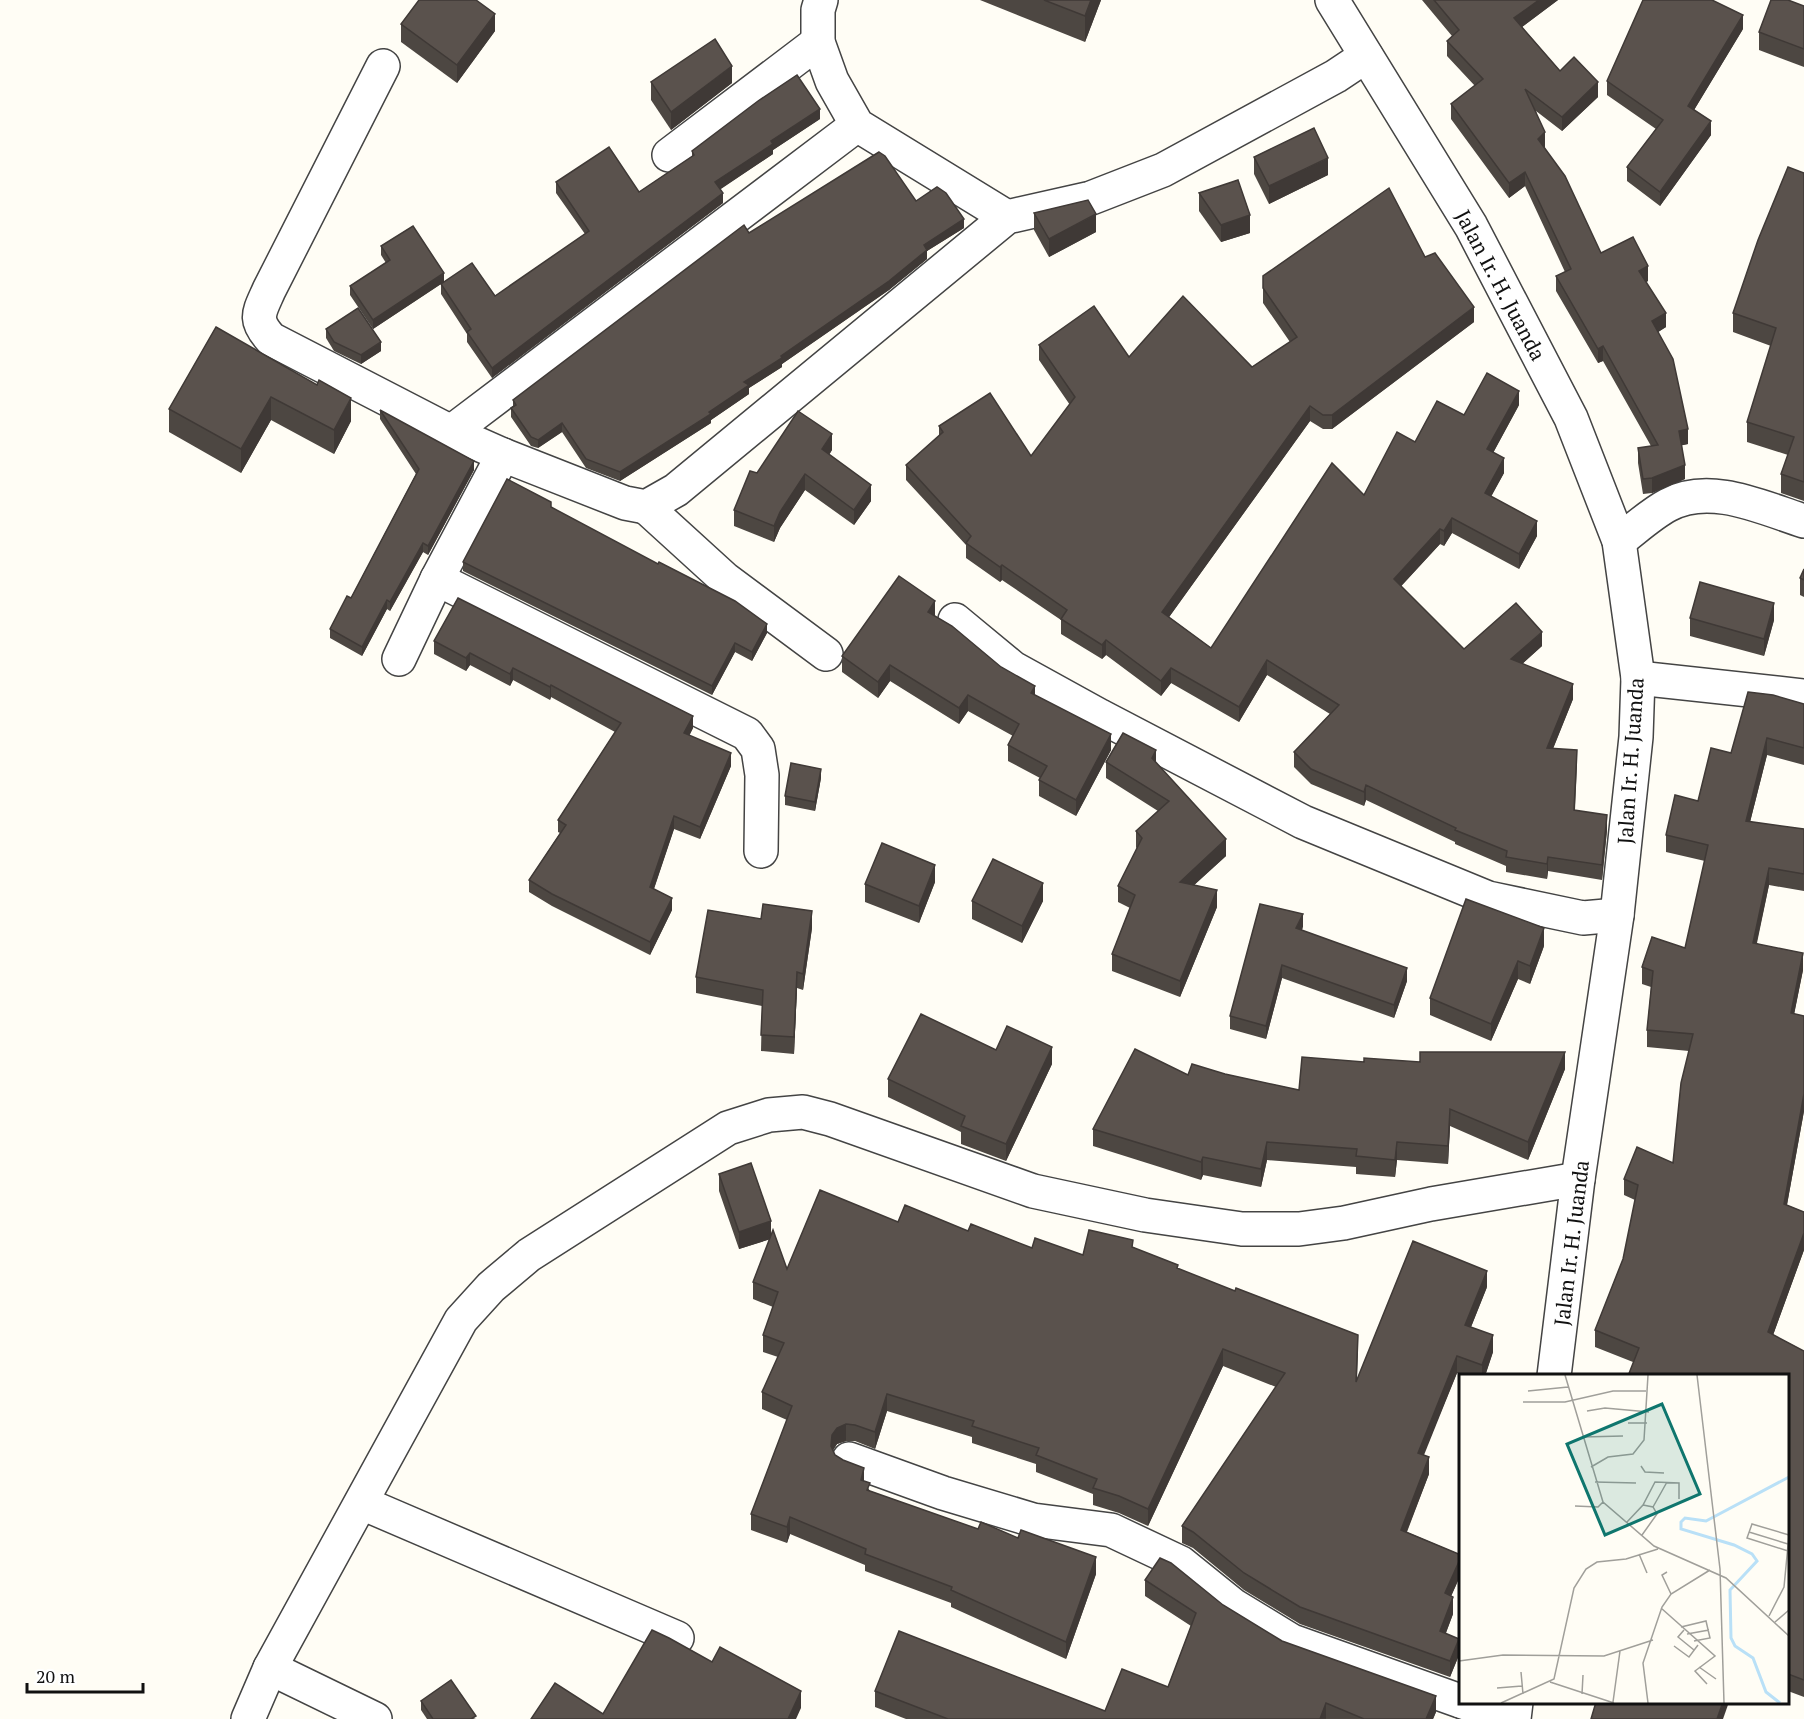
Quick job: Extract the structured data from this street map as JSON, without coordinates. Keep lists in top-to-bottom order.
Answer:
{
  "streets": {
    "street": ["Jalan Ir. H. Juanda"]
  },
  "scale_bar": "20 m"
}
